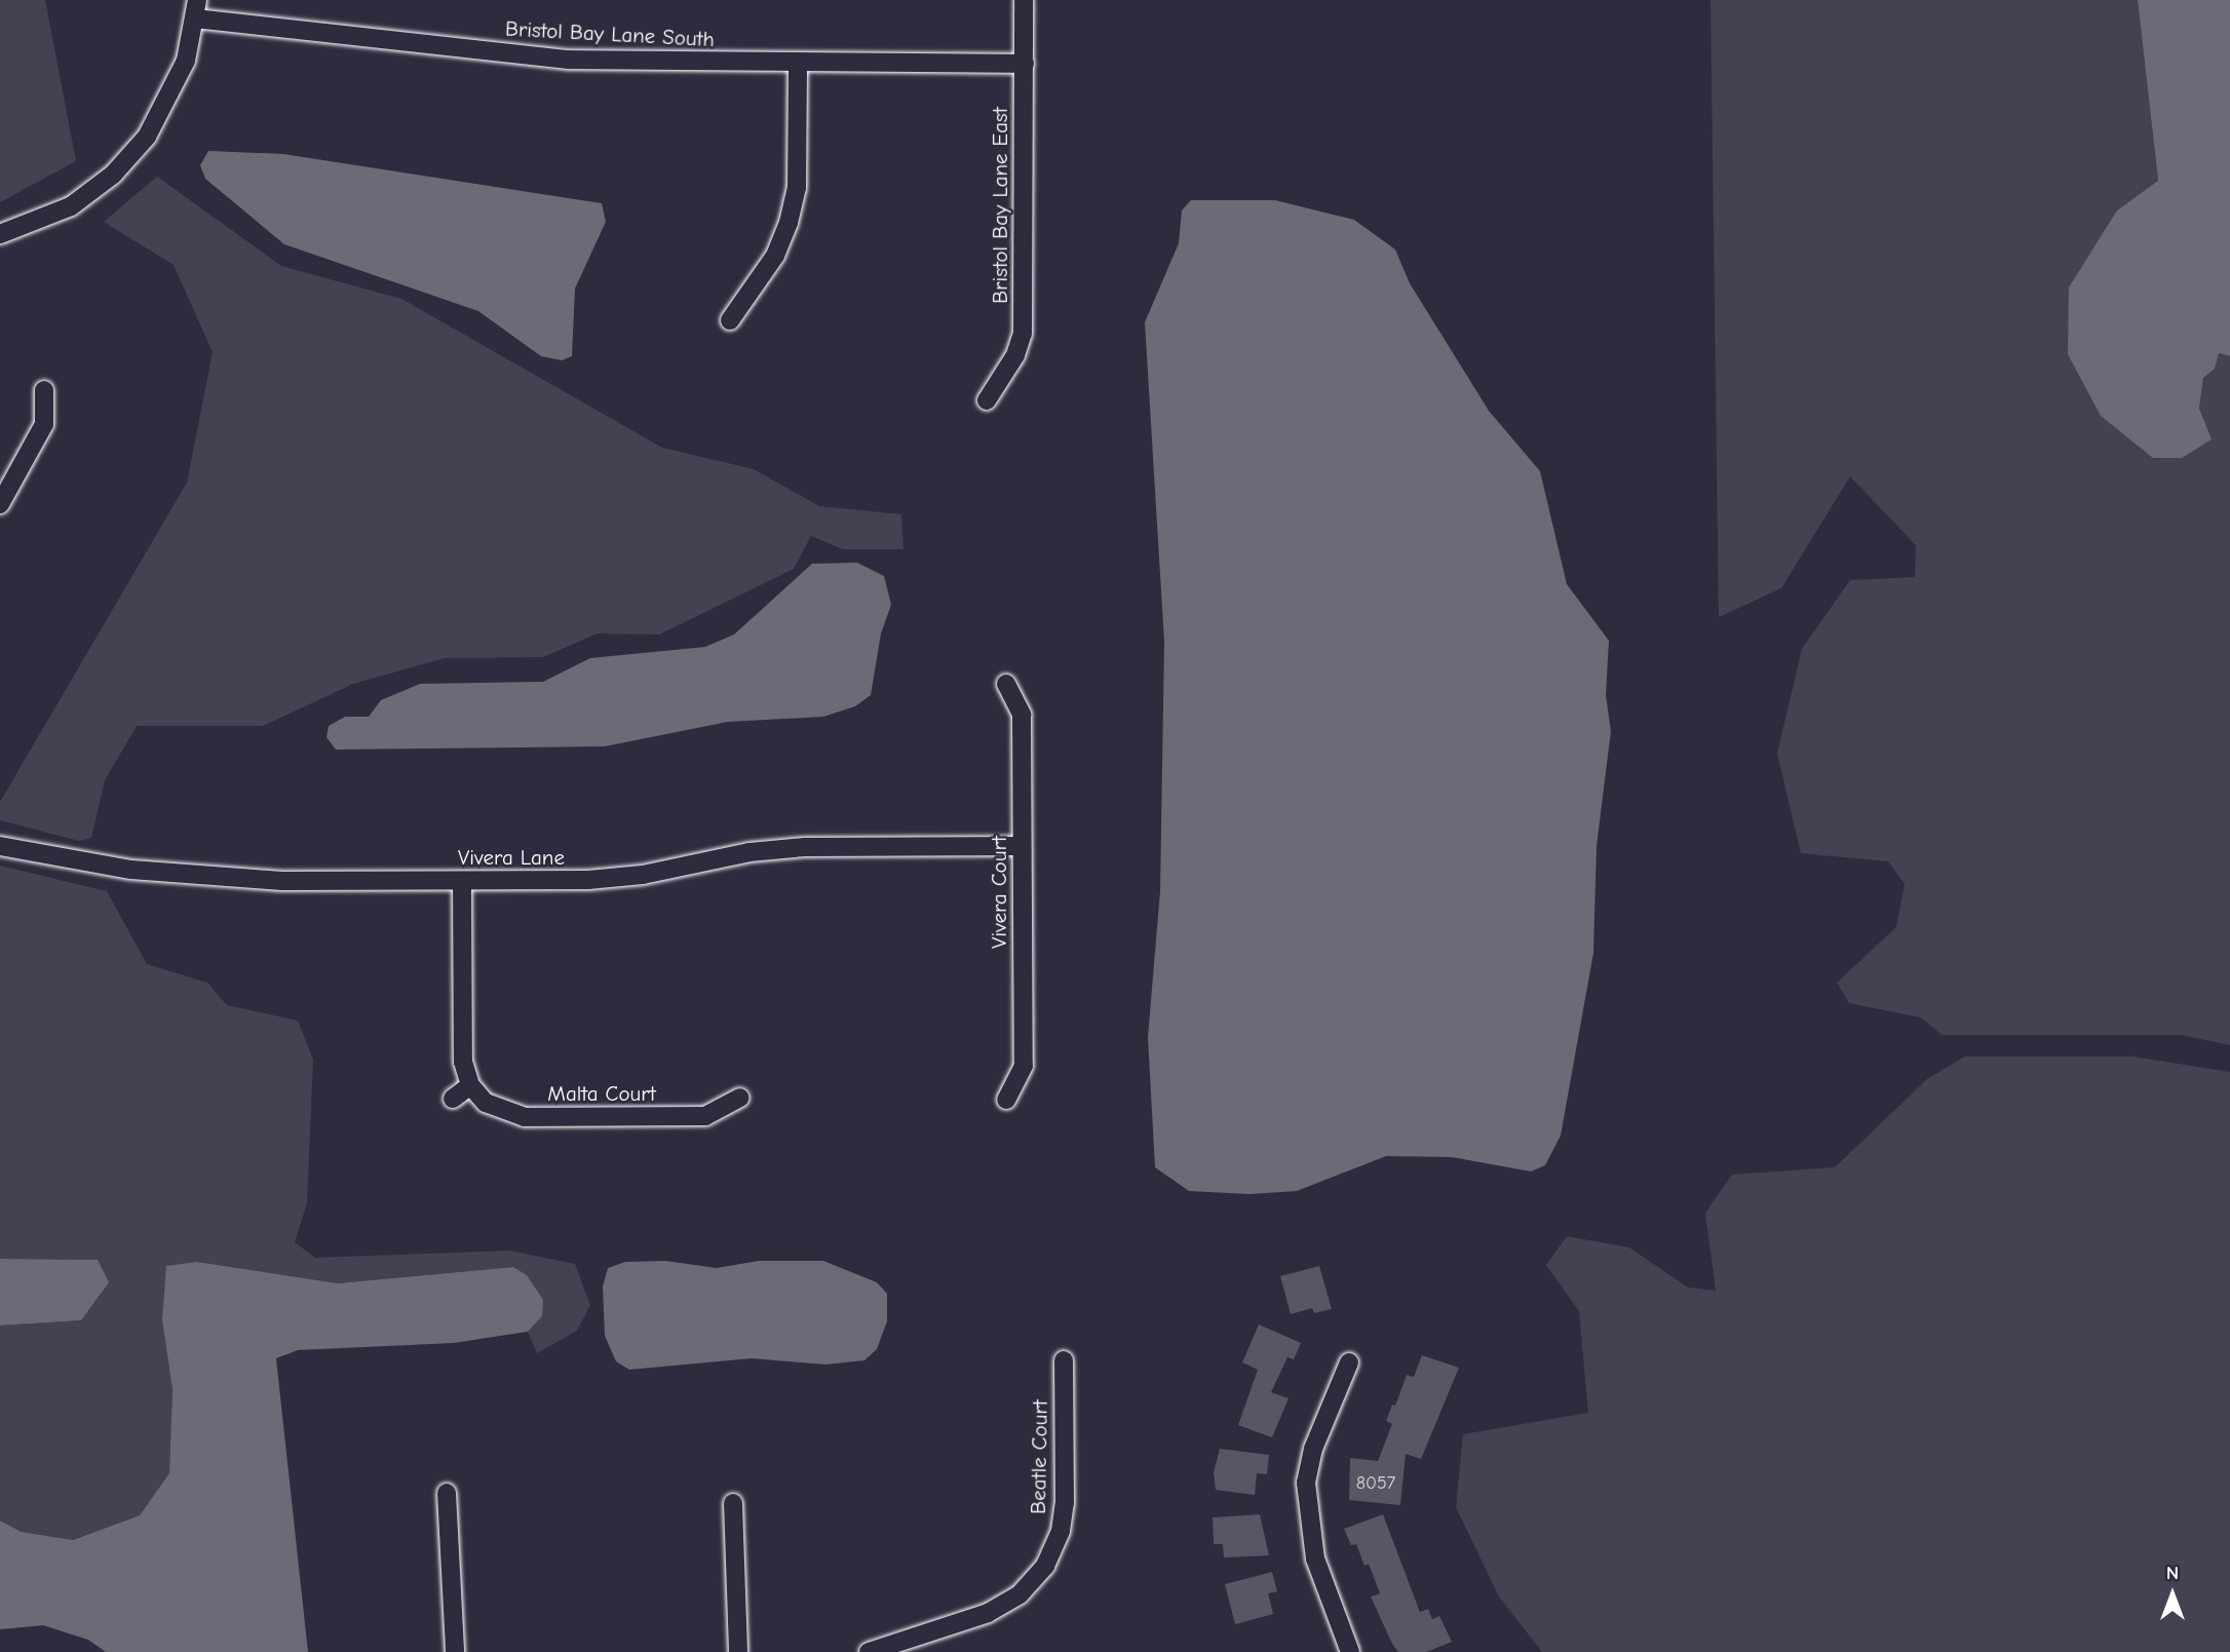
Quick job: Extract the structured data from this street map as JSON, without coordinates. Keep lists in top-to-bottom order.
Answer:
{
  "streets": {
    "street": [
      "Bristol Bay Lane South",
      "Bristol Bay Lane East",
      "Vivera Lane",
      "Vivera Court",
      "Malta Court",
      "Beatle Court"
    ]
  },
  "crossings": [
    ["Bristol Bay Lane South", "Bristol Bay Lane East"],
    ["Vivera Lane", "Vivera Court"]
  ],
  "house_numbers": ["8057"],
  "north": "top"
}
